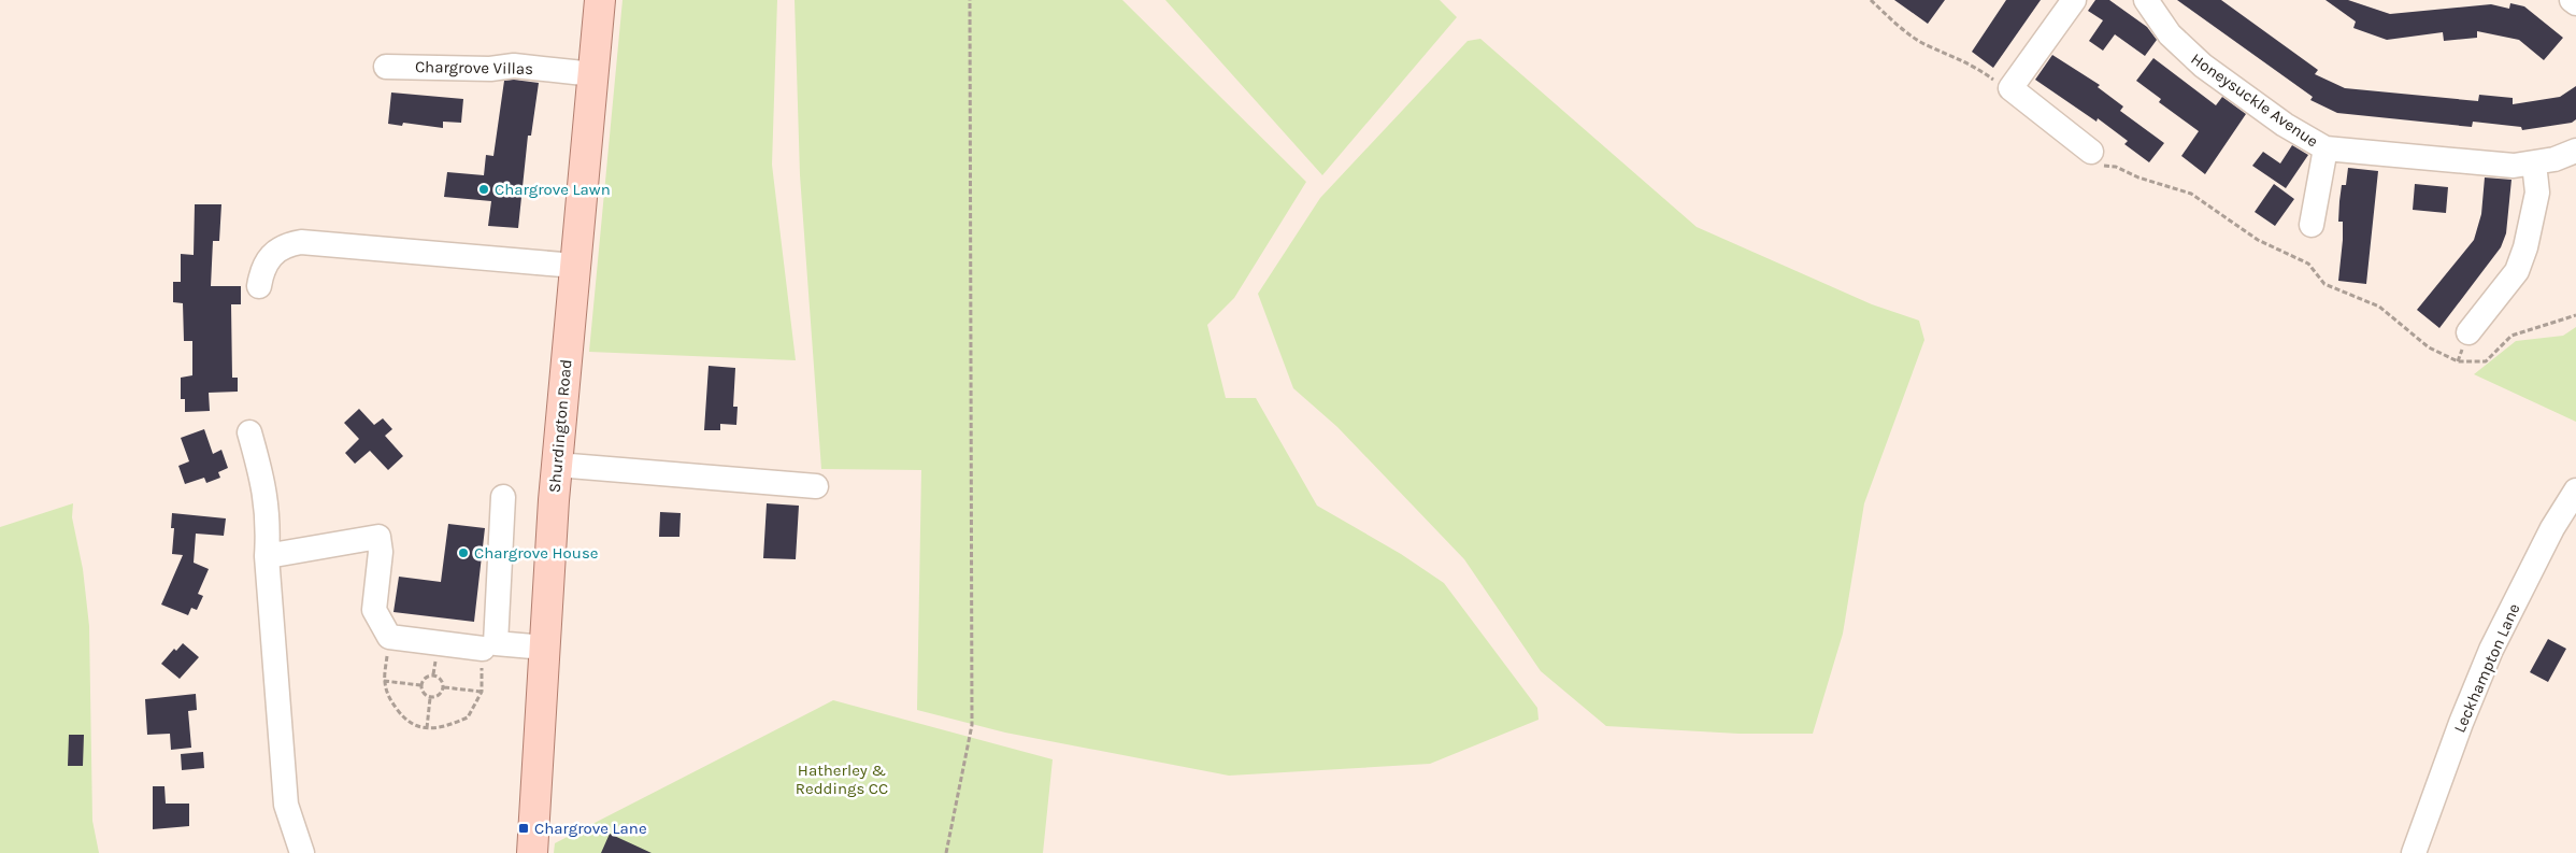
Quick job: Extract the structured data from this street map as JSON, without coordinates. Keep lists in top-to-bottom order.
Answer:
{
  "streets": {
    "main road": ["Shurdington Road"],
    "street": ["Chargrove Villas", "Honeysuckle Avenue", "Leckhampton Lane"]
  },
  "crossings": [
    ["Chargrove Villas", "Shurdington Road"]
  ],
  "parks": ["Hatherley & Reddings CC"],
  "places": {
    "other": ["Chargrove Lawn", "Chargrove House"],
    "transit": ["Chargrove Lane"]
  }
}
